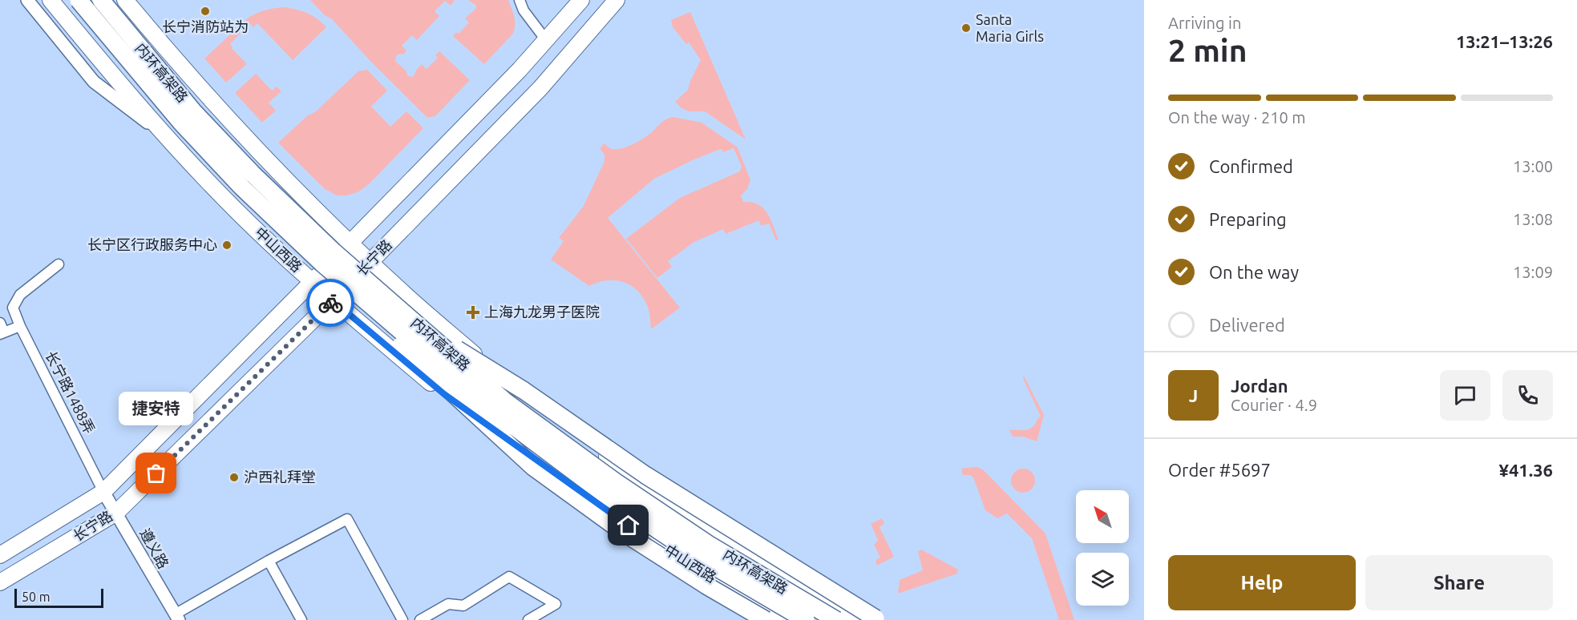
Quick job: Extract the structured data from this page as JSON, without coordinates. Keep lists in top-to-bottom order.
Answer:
{
  "streets": {
    "highway": ["内环高架路"],
    "main road": ["中山西路", "长宁路"],
    "street": ["长宁路1488弄", "遵义路"]
  },
  "crossings": [
    ["中山西路", "长宁路"],
    ["长宁路", "长宁路1488弄"],
    ["长宁路", "遵义路"],
    ["长宁路1488弄", "遵义路"]
  ],
  "places": {
    "other": [
      "长宁消防站为",
      "Santa Maria Girls",
      "长宁区行政服务中心",
      "捷安特",
      "沪西礼拜堂"
    ],
    "health": ["上海九龙男子医院"]
  },
  "scale_bar": "50 m",
  "north": "top left",
  "page": {
    "heading": ["2 min", "Arriving in", "13:21–13:26"],
    "panel": [
      "Jordan",
      "Courier · 4.9",
      "Order #5697",
      "¥41.36"
    ],
    "bar": "On the way · 210 m",
    "list": [
      ["Confirmed", "13:00"],
      ["Preparing", "13:08"],
      ["On the way", "13:09"],
      "Delivered"
    ],
    "round": "J",
    "bubble": "捷安特",
    "buttons": ["Help", "Share"],
    "scale": "50 m"
  }
}
